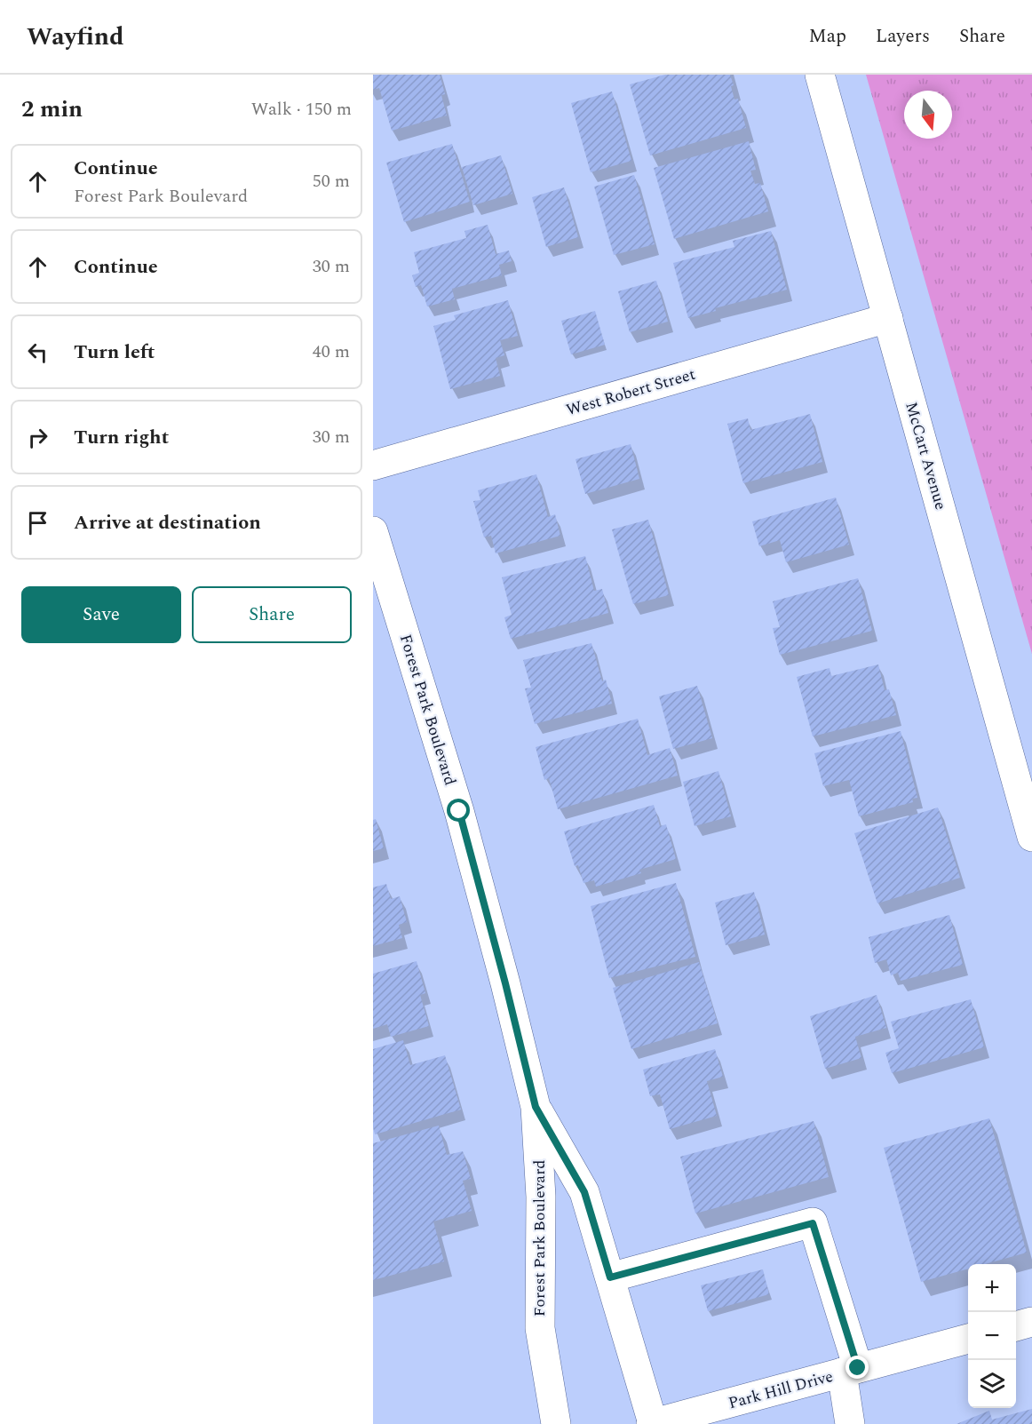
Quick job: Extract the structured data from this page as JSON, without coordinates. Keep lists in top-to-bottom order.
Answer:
{
  "streets": {
    "street": [
      "West Robert Street",
      "McCart Avenue",
      "Forest Park Boulevard",
      "Park Hill Drive"
    ]
  },
  "crossings": [
    ["West Robert Street", "McCart Avenue"]
  ],
  "north": "bottom",
  "page": {
    "header": "Wayfind",
    "nav": ["Map", "Layers", "Share"],
    "heading": ["2 min", "Walk · 150 m"],
    "list": [
      ["Continue", "Forest Park Boulevard", "50 m"],
      ["Continue", "30 m"],
      ["Turn left", "40 m"],
      ["Turn right", "30 m"],
      "Arrive at destination"
    ],
    "buttons": ["Save", "Share"],
    "map_buttons": ["+", "−"]
  }
}
